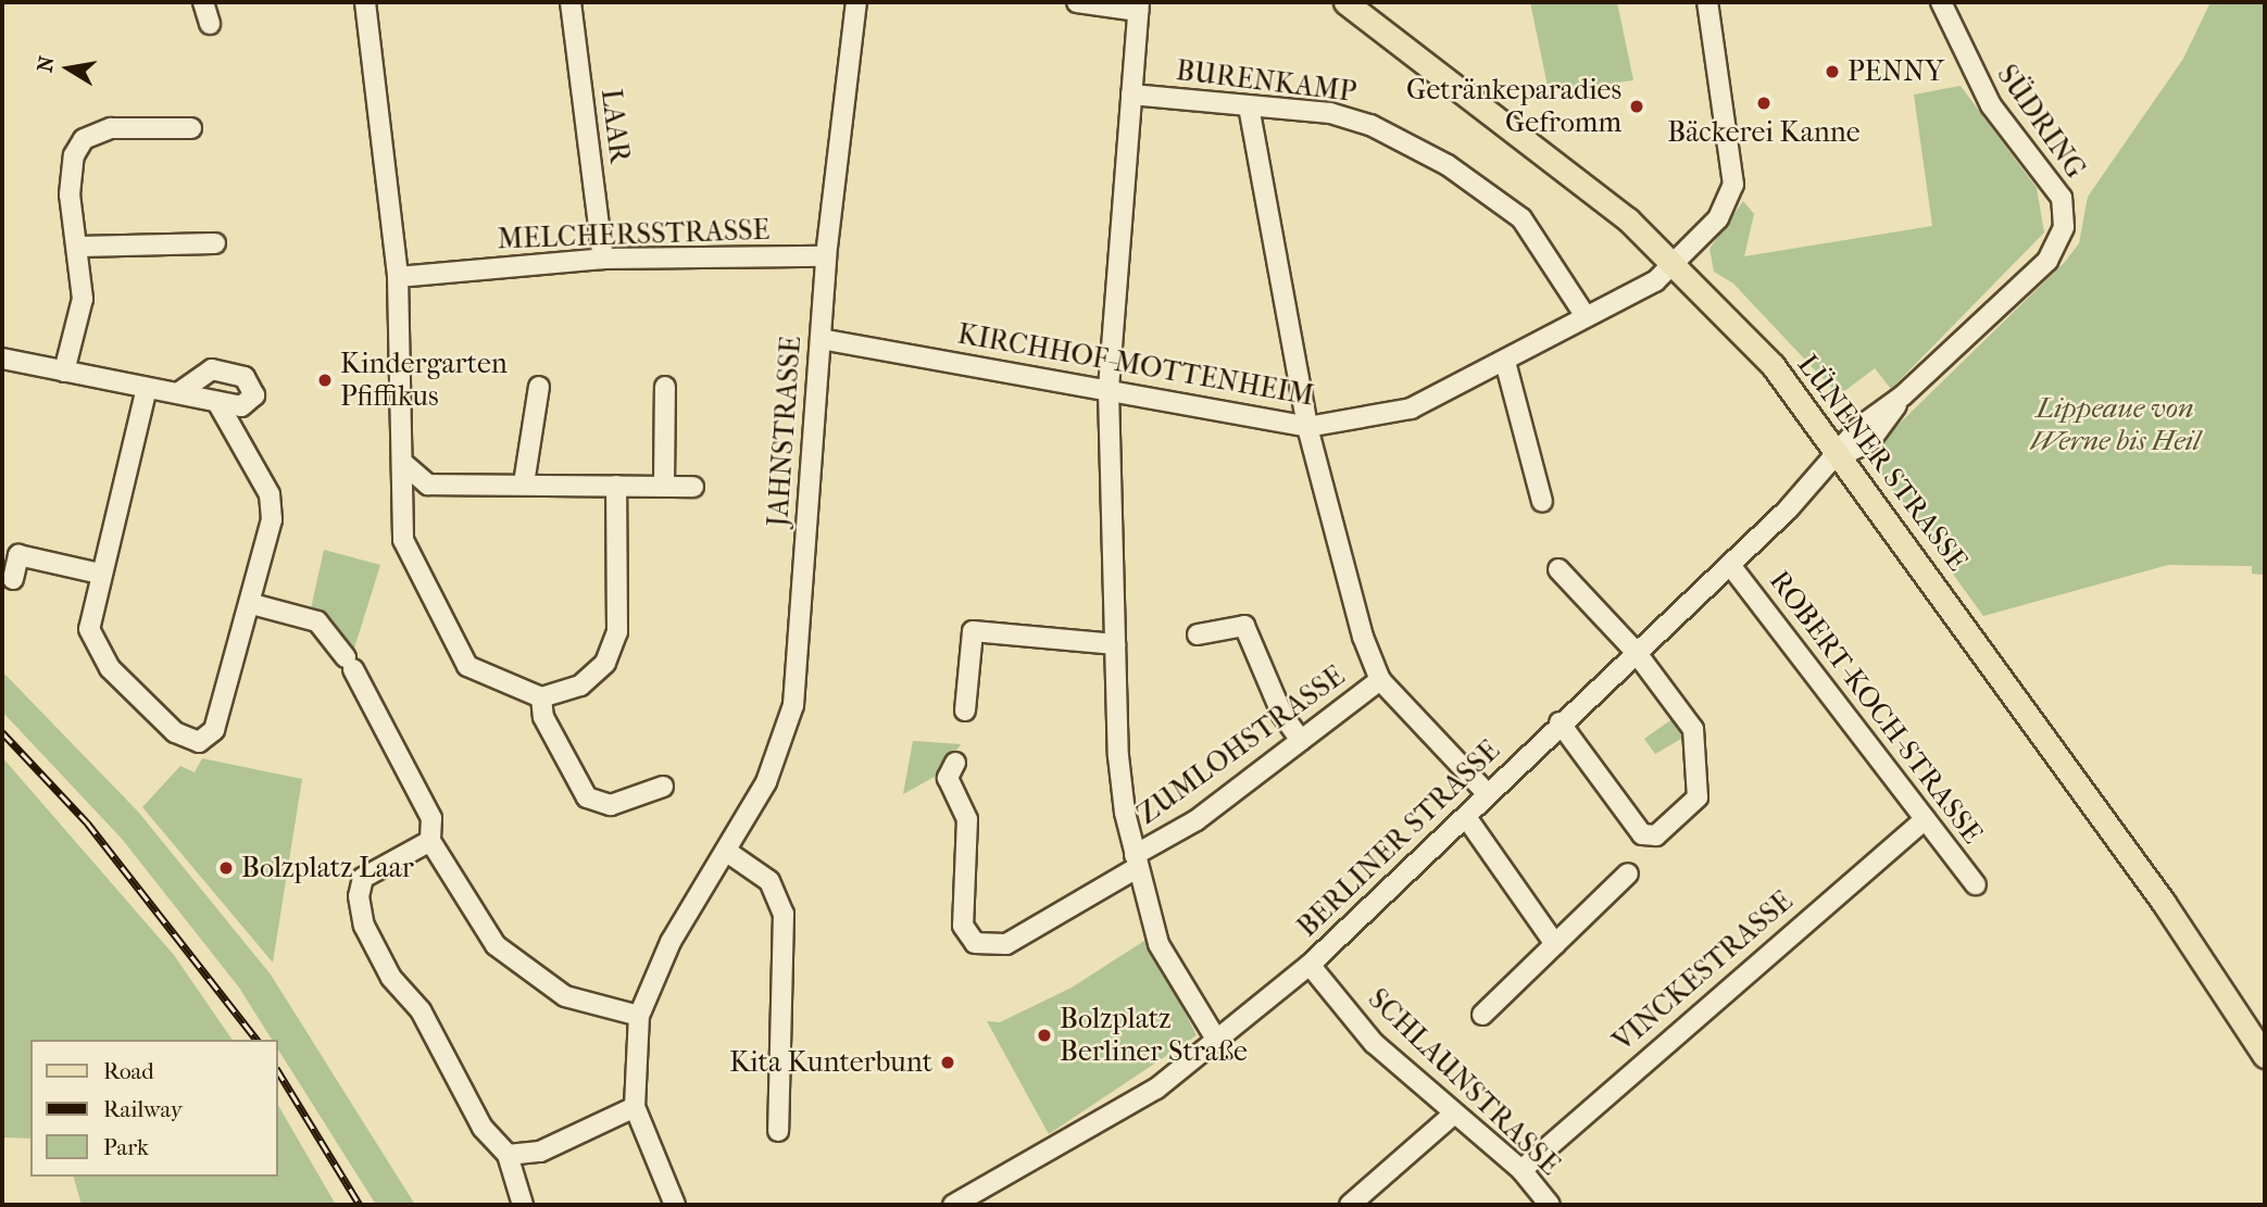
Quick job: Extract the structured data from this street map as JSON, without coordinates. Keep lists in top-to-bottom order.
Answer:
{
  "streets": {
    "main road": ["LÜNENER STRASSE"],
    "street": [
      "BURENKAMP",
      "SÜDRING",
      "LAAR",
      "MELCHERSSTRASSE",
      "KIRCHHOF-MOTTENHEIM",
      "JAHNSTRASSE",
      "ROBERT-KOCH-STRASSE",
      "ZUMLOHSTRASSE",
      "BERLINER STRASSE",
      "VINCKESTRASSE",
      "SCHLAUNSTRASSE"
    ]
  },
  "crossings": [
    ["BURENKAMP", "KIRCHHOF-MOTTENHEIM"],
    ["SÜDRING", "LÜNENER STRASSE"],
    ["SÜDRING", "BERLINER STRASSE"],
    ["LAAR", "MELCHERSSTRASSE"],
    ["MELCHERSSTRASSE", "JAHNSTRASSE"],
    ["KIRCHHOF-MOTTENHEIM", "JAHNSTRASSE"],
    ["KIRCHHOF-MOTTENHEIM", "LÜNENER STRASSE"],
    ["LÜNENER STRASSE", "BERLINER STRASSE"],
    ["ROBERT-KOCH-STRASSE", "BERLINER STRASSE"],
    ["ROBERT-KOCH-STRASSE", "VINCKESTRASSE"],
    ["BERLINER STRASSE", "SCHLAUNSTRASSE"],
    ["VINCKESTRASSE", "SCHLAUNSTRASSE"]
  ],
  "parks": ["Lippeaue von Werne bis Heil"],
  "places": [
    "PENNY",
    "Bäckerei Kanne",
    "Getränkeparadies Gefromm",
    "Kindergarten Pfiffikus",
    "Bolzplatz Laar",
    "Bolzplatz Berliner Straße",
    "Kita Kunterbunt"
  ],
  "legend": ["Road", "Railway", "Park"],
  "north": "left"
}
